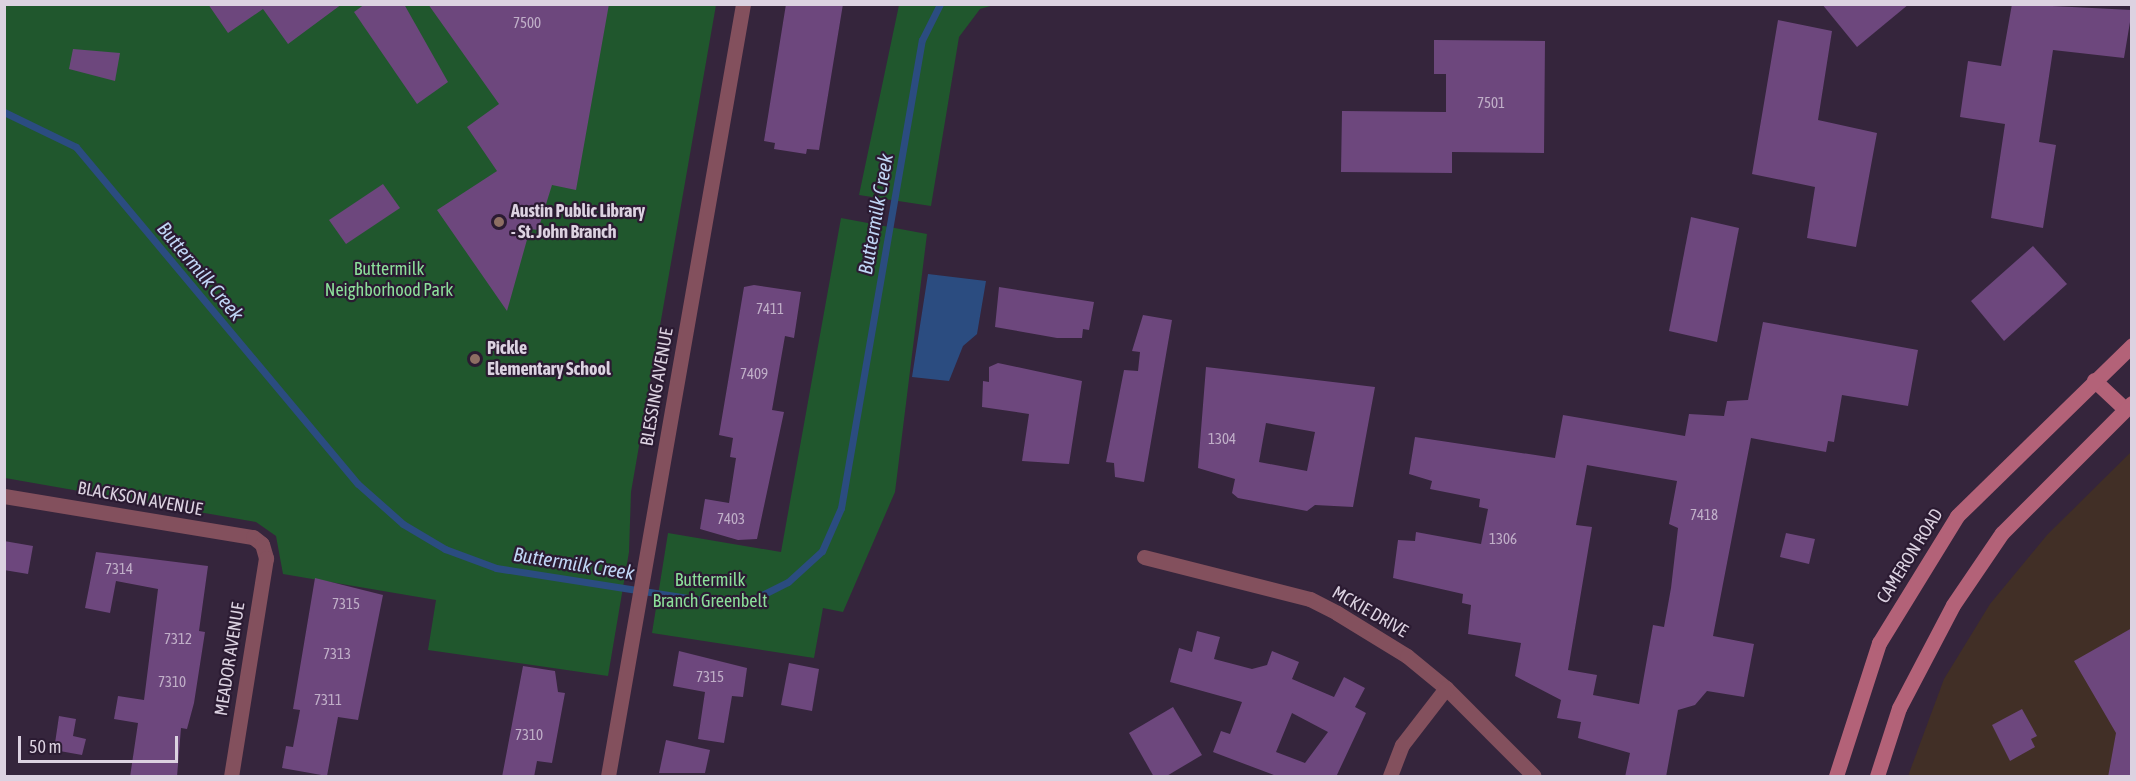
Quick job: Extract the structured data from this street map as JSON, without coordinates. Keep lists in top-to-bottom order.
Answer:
{
  "streets": {
    "main road": ["CAMERON ROAD"],
    "street": [
      "BLESSING AVENUE",
      "BLACKSON AVENUE",
      "MCKIE DRIVE",
      "MEADOR AVENUE"
    ]
  },
  "crossings": [
    ["BLACKSON AVENUE", "MEADOR AVENUE"]
  ],
  "water": ["Buttermilk Creek"],
  "parks": ["Buttermilk Neighborhood Park", "Buttermilk Branch Greenbelt"],
  "places": ["Austin Public Library - St. John Branch", "Pickle Elementary School"],
  "house_numbers": [
    "7500",
    "7501",
    "7411",
    "7409",
    "1304",
    "7418",
    "7403",
    "1306",
    "7314",
    "7315",
    "7312",
    "7313",
    "7315",
    "7310",
    "7311",
    "7310"
  ],
  "scale_bar": "50 m"
}
